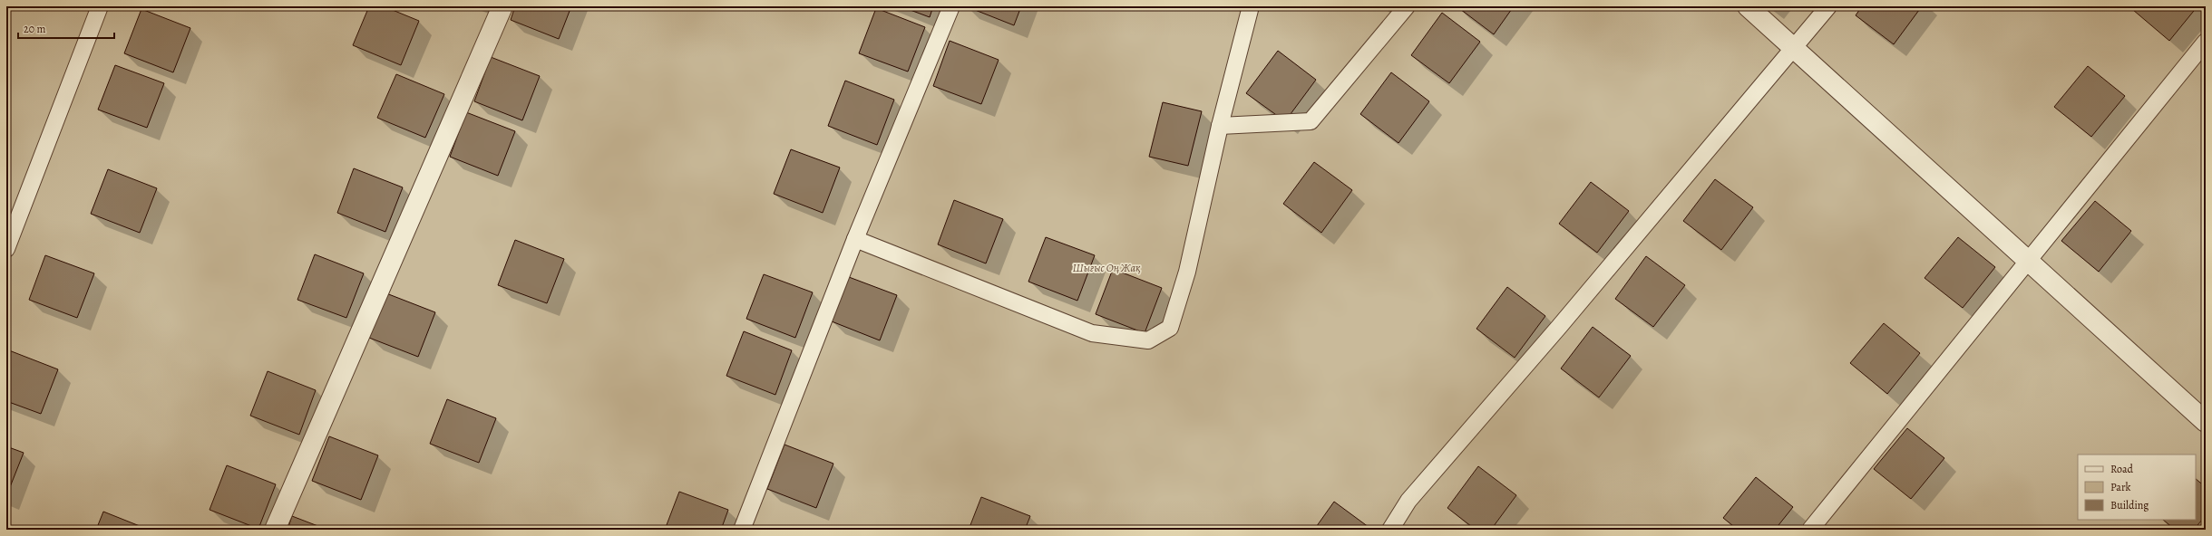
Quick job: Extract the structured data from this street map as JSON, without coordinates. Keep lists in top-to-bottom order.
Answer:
{
  "parks": ["Шығыс Оң Жақ"],
  "legend": ["Road", "Park", "Building"],
  "scale_bar": "20 m"
}
